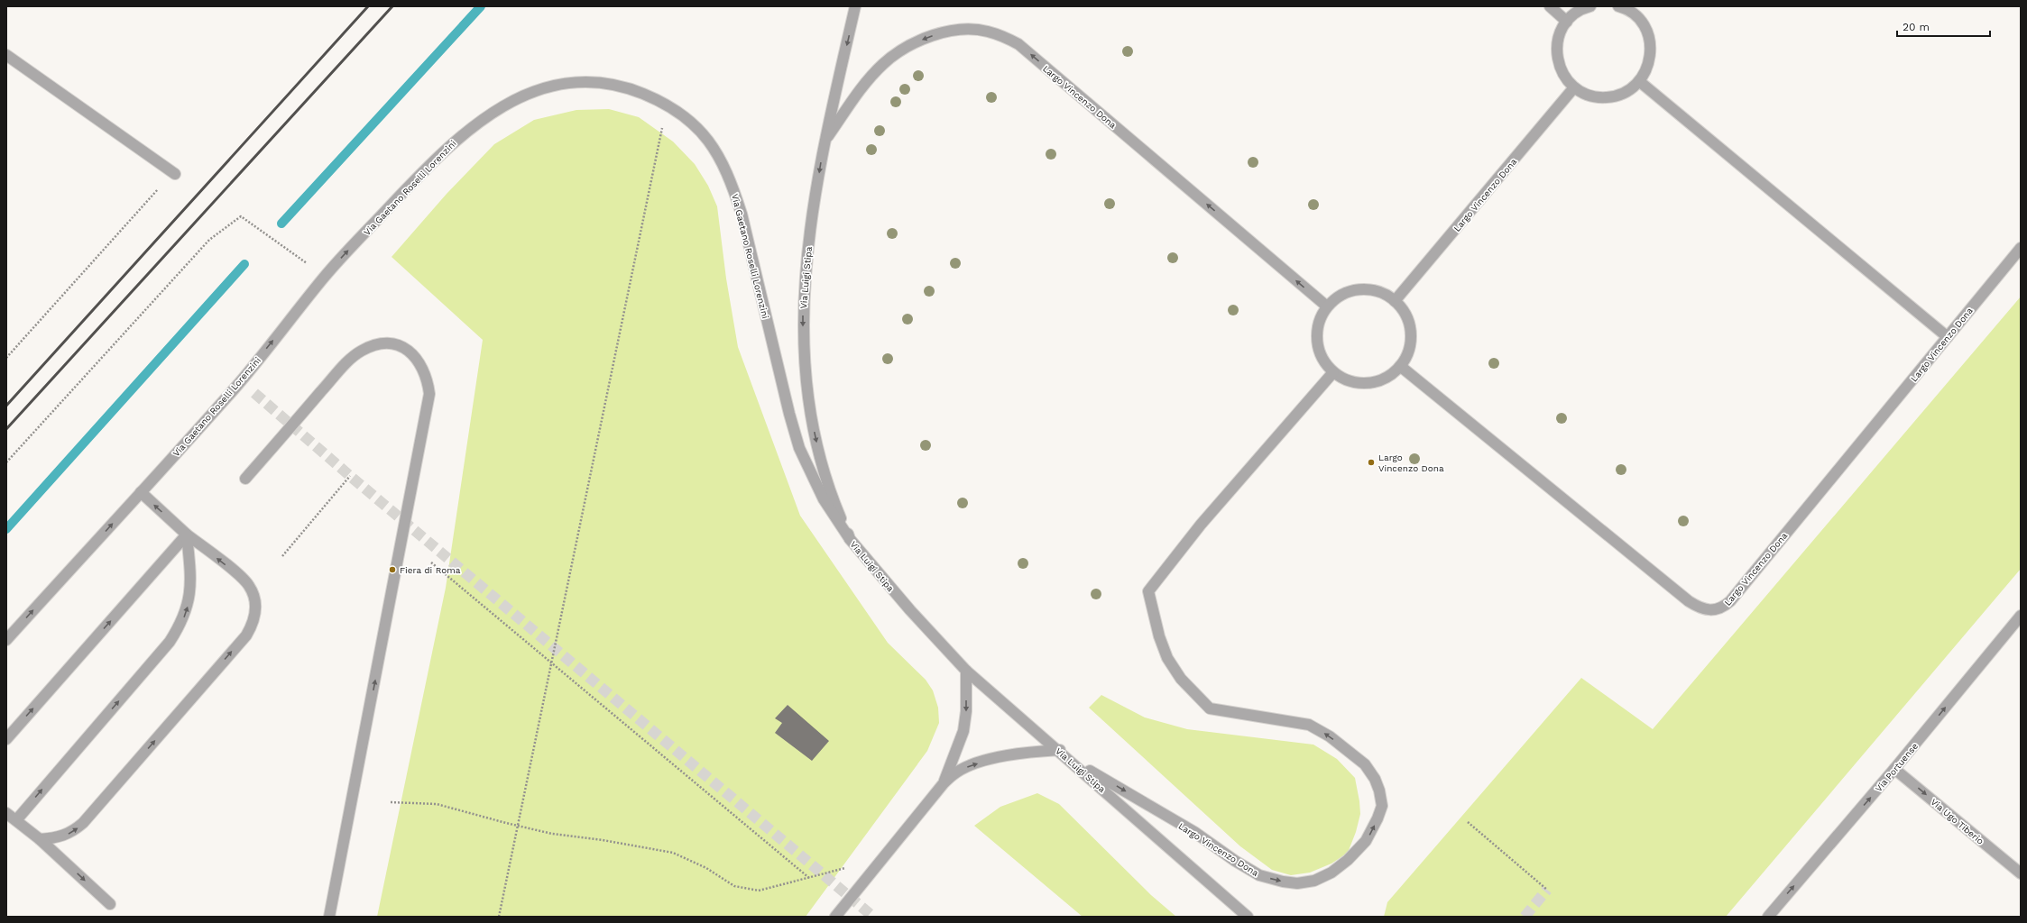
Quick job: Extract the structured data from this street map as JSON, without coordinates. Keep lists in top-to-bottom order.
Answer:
{
  "streets": {
    "street": [
      "Largo Vincenzo Dona",
      "Via Gaetano Roselli Lorenzini",
      "Via Luigi Stipa",
      "Via Portuense",
      "Via Ugo Tiberio"
    ]
  },
  "crossings": [
    ["Largo Vincenzo Dona", "Via Luigi Stipa"],
    ["Via Gaetano Roselli Lorenzini", "Via Luigi Stipa"],
    ["Via Portuense", "Via Ugo Tiberio"]
  ],
  "one_way": ["Via Luigi Stipa", "Via Portuense", "Via Ugo Tiberio"],
  "places": ["Largo Vincenzo Dona", "Fiera di Roma"],
  "scale_bar": "20 m"
}
